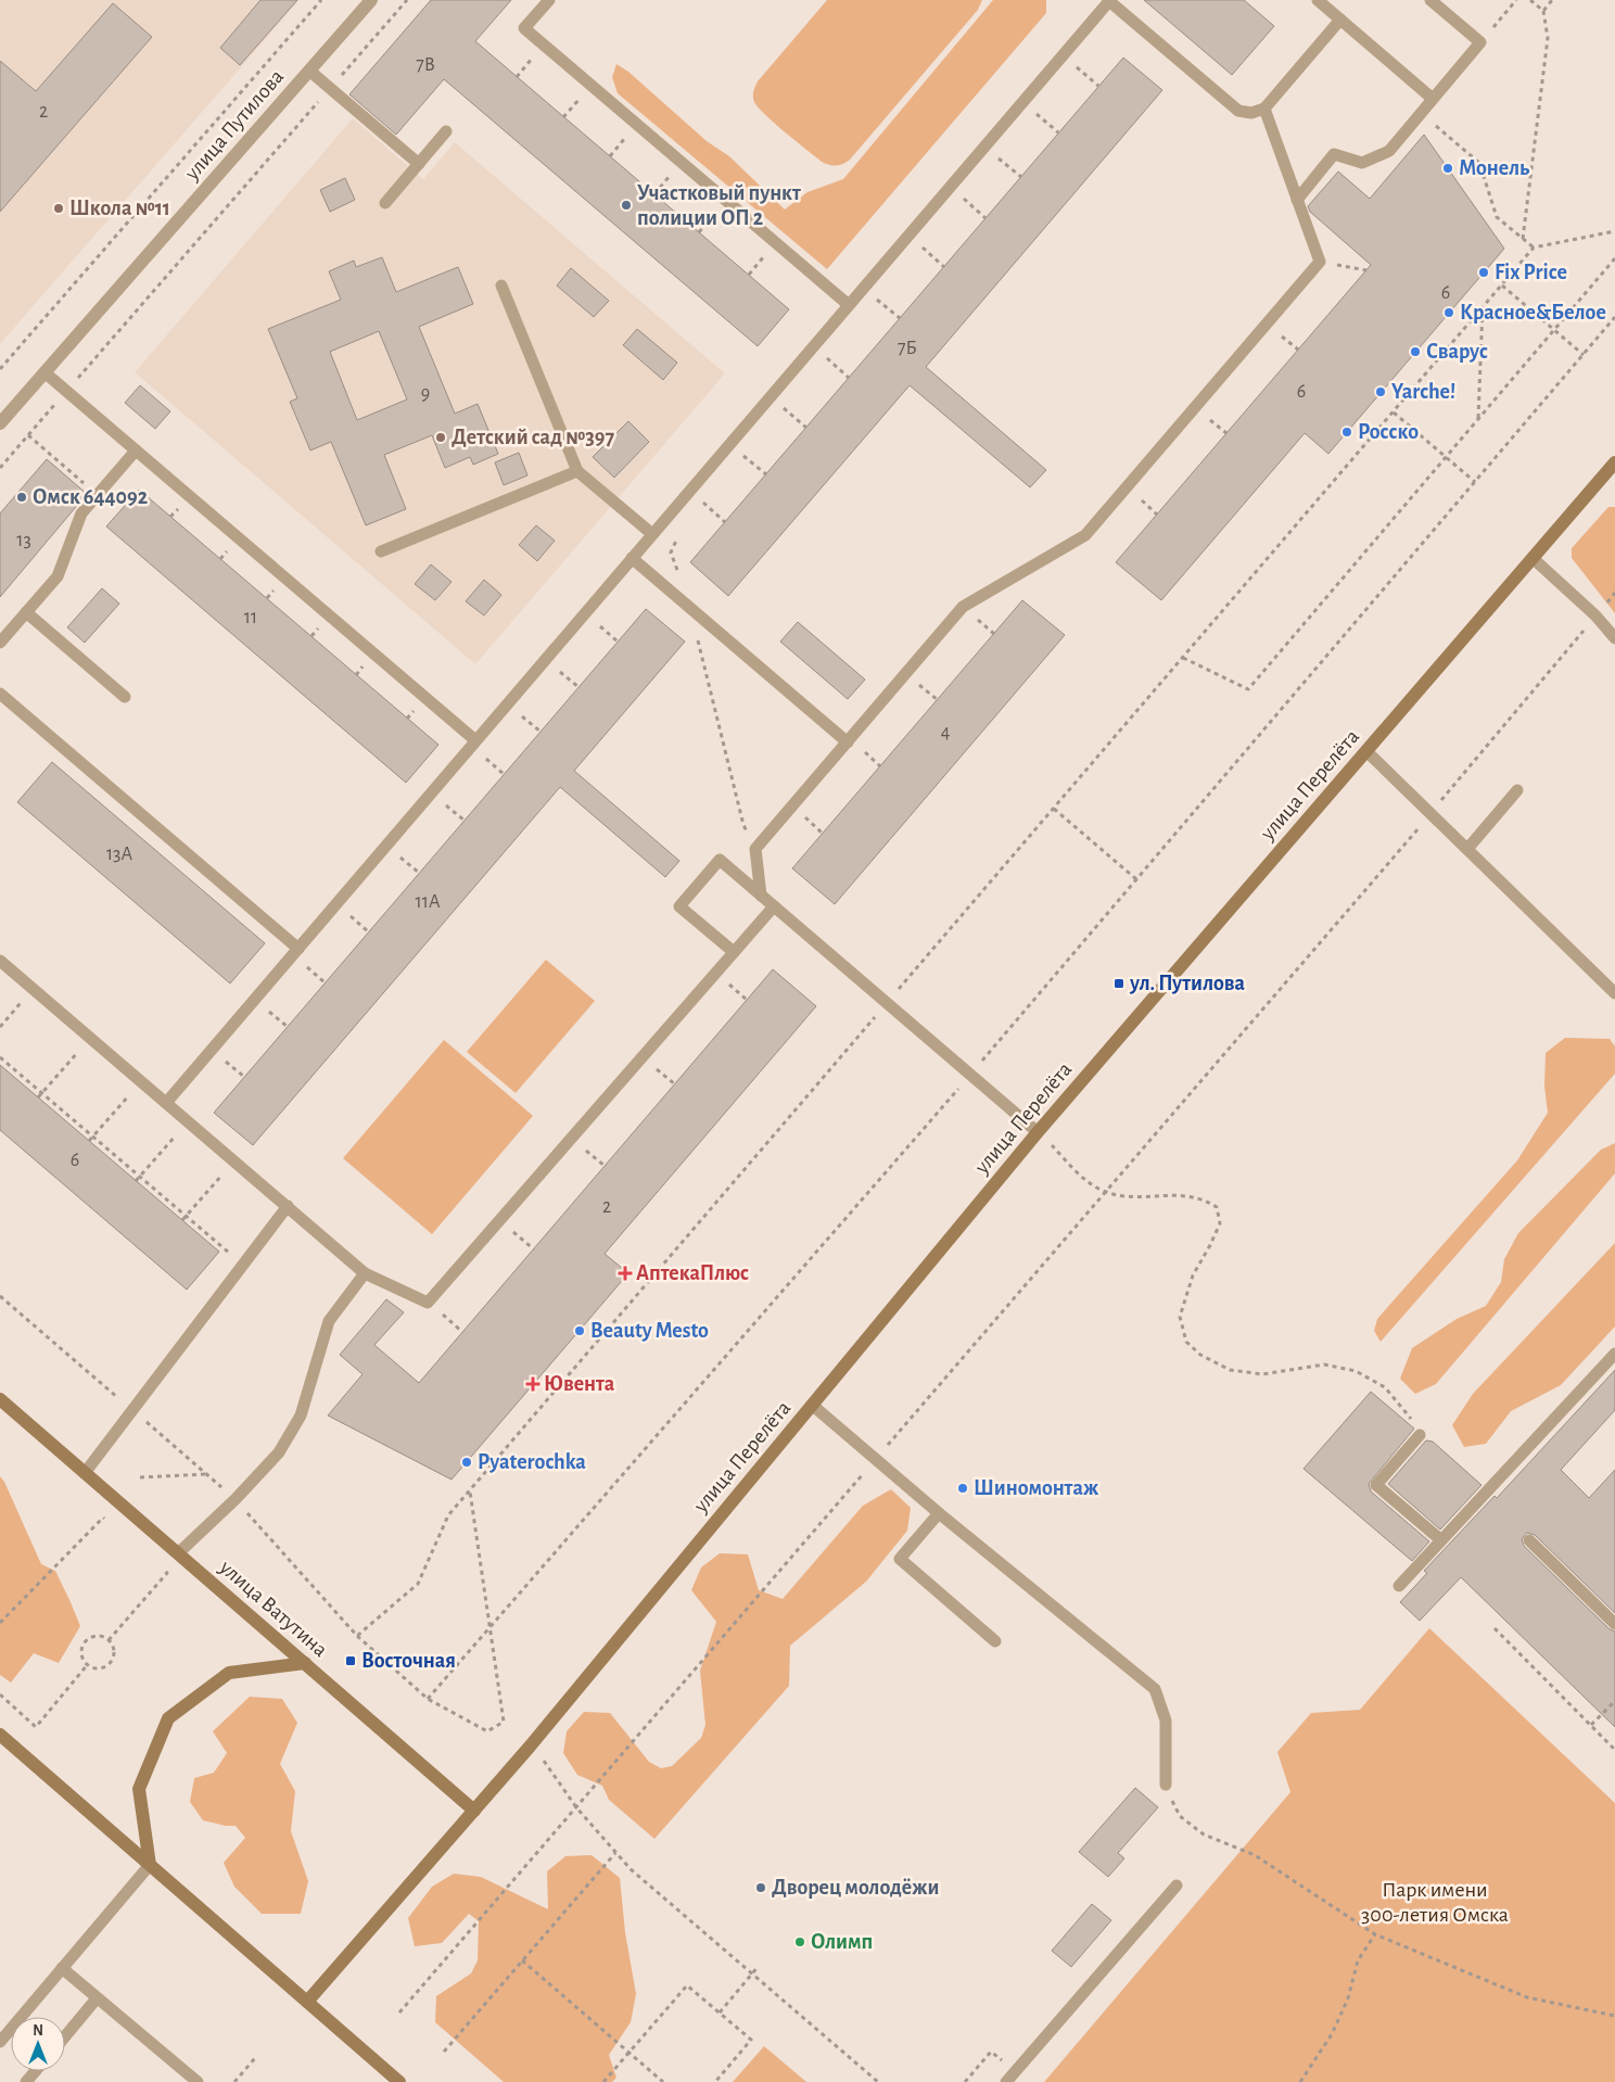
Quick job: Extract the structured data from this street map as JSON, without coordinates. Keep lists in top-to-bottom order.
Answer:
{
  "streets": {
    "main road": ["улица Перелёта", "улица Ватутина"],
    "street": ["улица Путилова"]
  },
  "crossings": [
    ["улица Перелёта", "улица Ватутина"]
  ],
  "parks": ["Парк имени 300-летия Омска"],
  "places": {
    "other": [
      "Монель",
      "Участковый пункт полиции ОП 2",
      "Школа №11",
      "Fix Price",
      "Красное&Белое",
      "Сварус",
      "Yarche!",
      "Росско",
      "Детский сад №397",
      "Омск 644092",
      "Beauty Mesto",
      "Pyaterochka",
      "Шиномонтаж",
      "Дворец молодёжи",
      "Олимп"
    ],
    "transit": ["ул. Путилова", "Восточная"],
    "health": ["АптекаПлюс", "Ювента"]
  },
  "house_numbers": [
    "7В",
    "2",
    "6",
    "7Б",
    "6",
    "9",
    "13",
    "11",
    "4",
    "13А",
    "11А",
    "6",
    "2"
  ],
  "north": "top"
}
